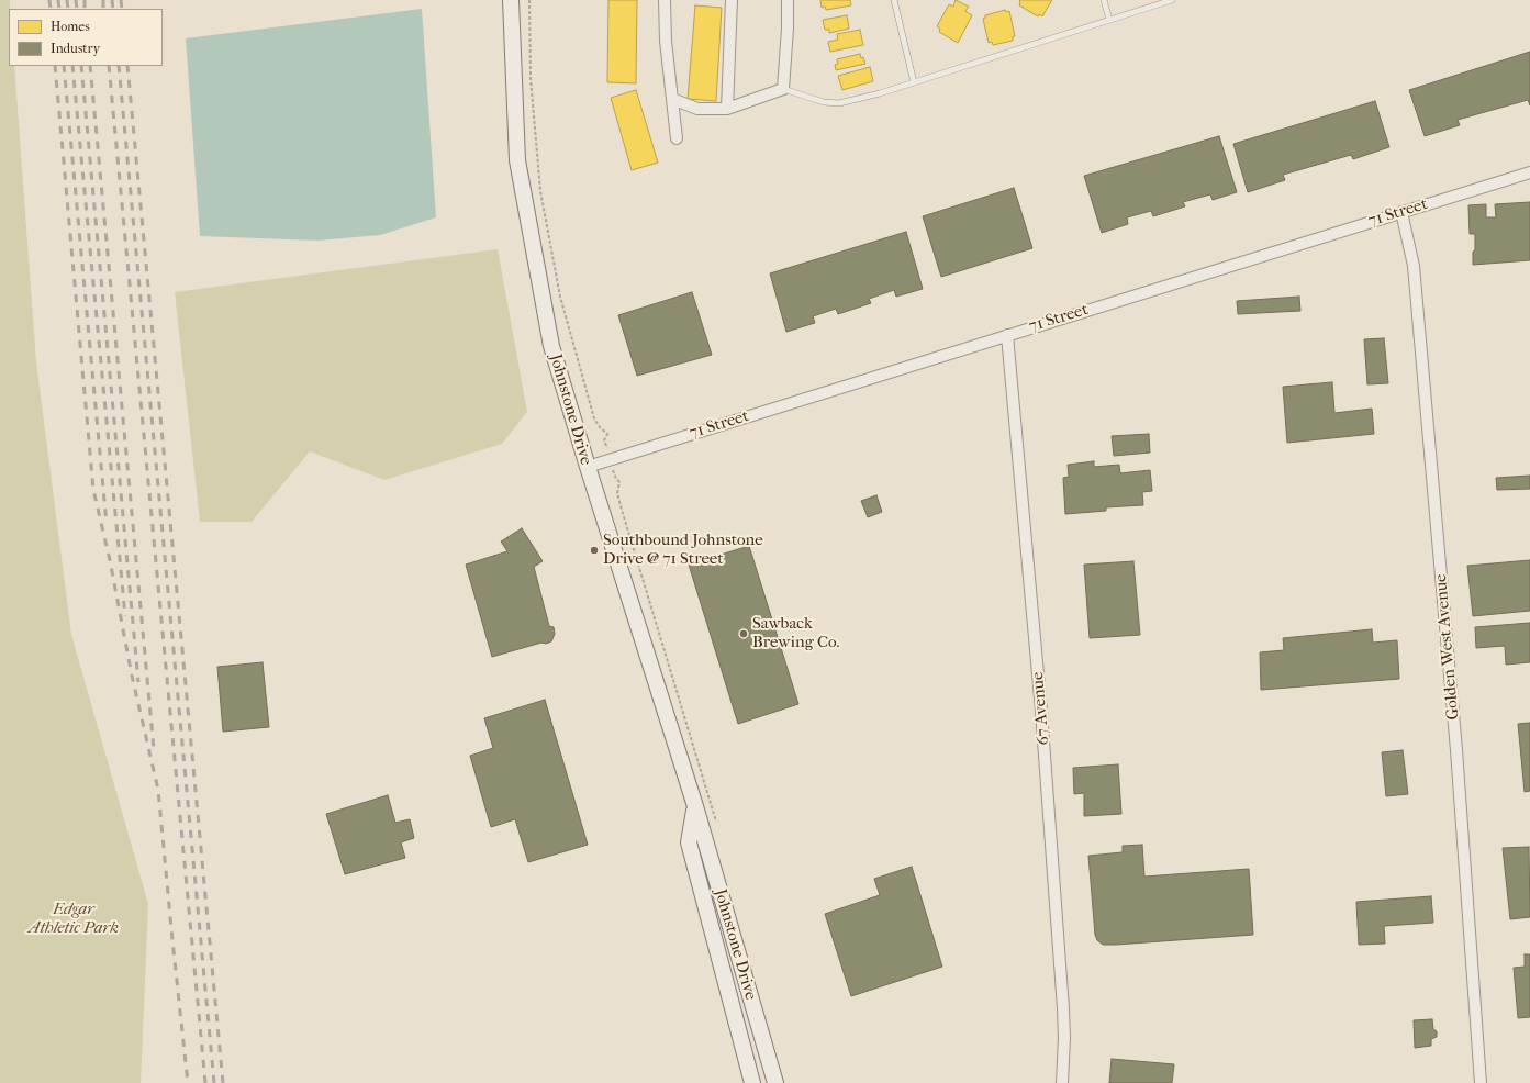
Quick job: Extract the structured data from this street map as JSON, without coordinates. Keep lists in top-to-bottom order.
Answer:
{
  "streets": {
    "main road": ["Johnstone Drive"],
    "street": ["71 Street", "Golden West Avenue", "67 Avenue"]
  },
  "crossings": [
    ["71 Street", "Johnstone Drive"],
    ["71 Street", "Golden West Avenue"],
    ["71 Street", "67 Avenue"]
  ],
  "parks": ["Edgar Athletic Park"],
  "places": ["Southbound Johnstone Drive @ 71 Street", "Sawback Brewing Co."],
  "legend": ["Homes", "Industry"]
}
